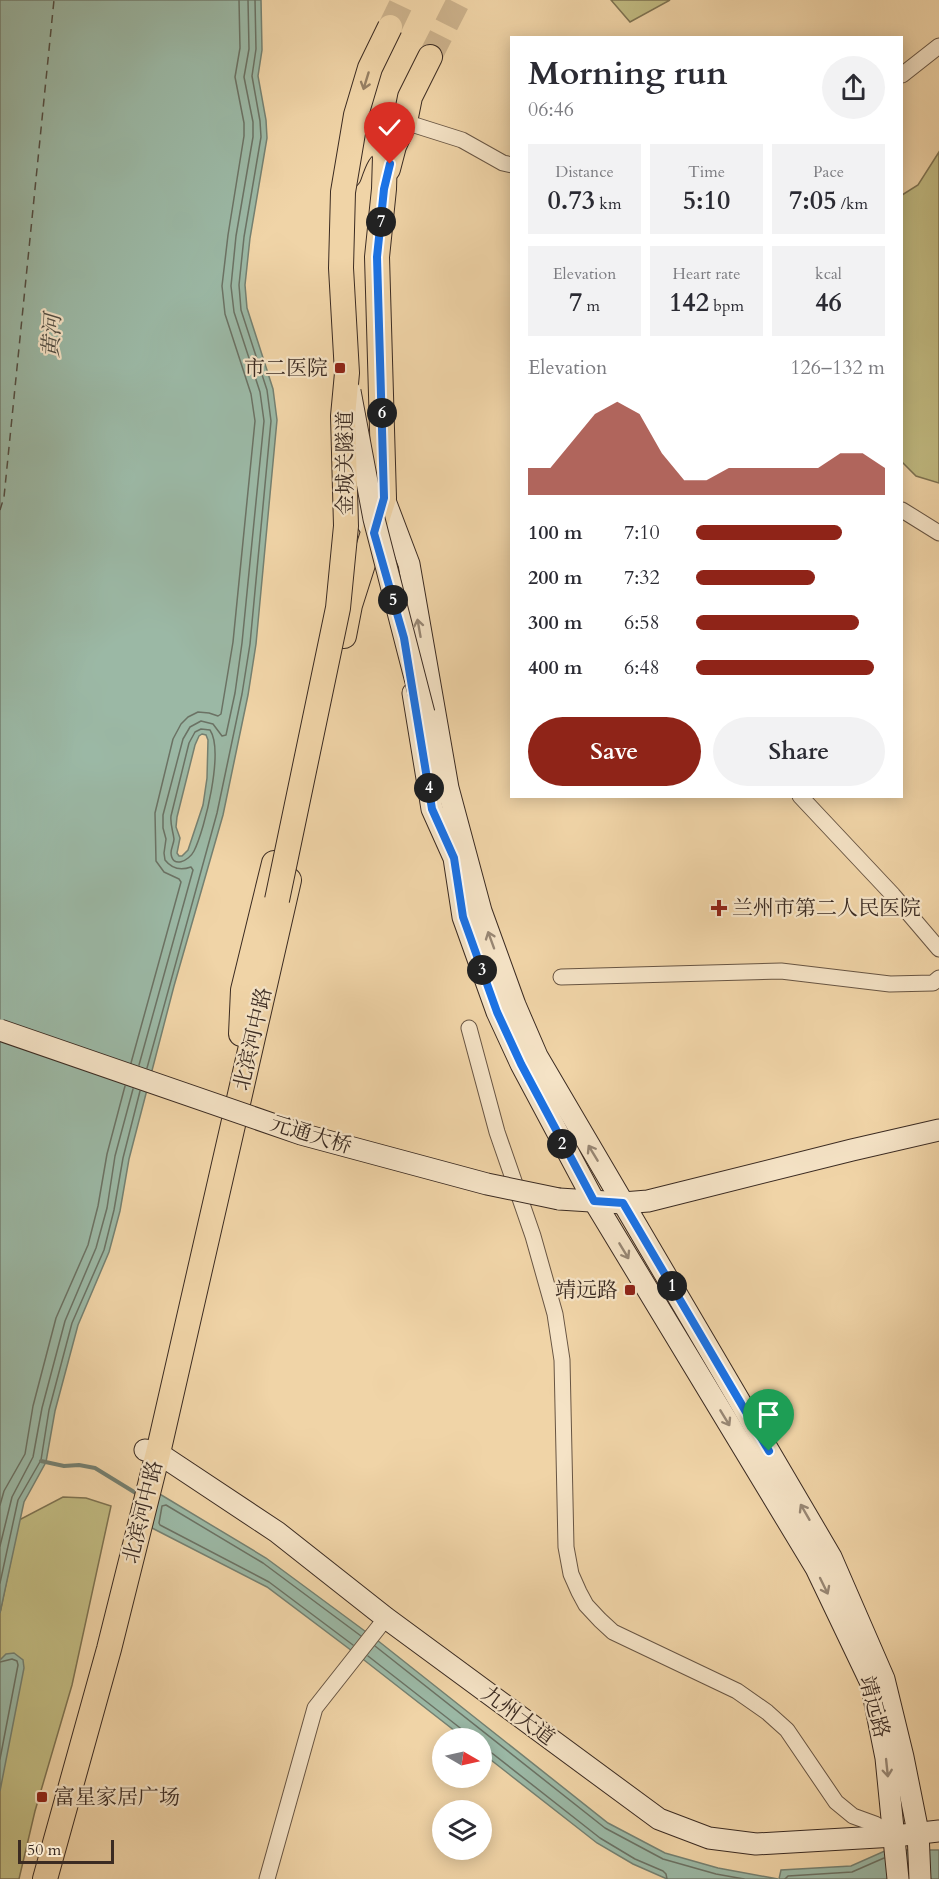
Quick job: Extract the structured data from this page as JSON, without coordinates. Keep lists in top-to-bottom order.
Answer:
{
  "streets": {
    "main road": [
      "金城关隧道",
      "北滨河中路",
      "元通大桥",
      "靖远路",
      "九州大道"
    ]
  },
  "crossings": [
    ["金城关隧道", "北滨河中路"],
    ["北滨河中路", "靖远路"],
    ["北滨河中路", "九州大道"],
    ["元通大桥", "靖远路"],
    ["靖远路", "九州大道"]
  ],
  "water": ["黄河"],
  "places": {
    "transit": ["市二医院", "靖远路", "富星家居广场"],
    "health": ["兰州市第二人民医院"]
  },
  "scale_bar": "50 m",
  "north": "right",
  "page": {
    "heading": ["Morning run", "06:46"],
    "stats": [
      ["Distance", "0.73 km"],
      ["Time", "5:10"],
      ["Pace", "7:05 /km"],
      ["Elevation", "7 m"],
      ["Heart rate", "142 bpm"],
      ["kcal", "46"]
    ],
    "pins": [
      "7",
      "6",
      "5",
      "4",
      "3",
      "2",
      "1"
    ],
    "chart": ["Elevation", "126–132 m"],
    "list": [
      {
        "name": "100 m",
        "note": "7:10"
      },
      {
        "name": "200 m",
        "note": "7:32"
      },
      {
        "name": "300 m",
        "note": "6:58"
      },
      {
        "name": "400 m",
        "note": "6:48"
      }
    ],
    "buttons": ["Save", "Share"],
    "scale": "50 m"
  }
}
